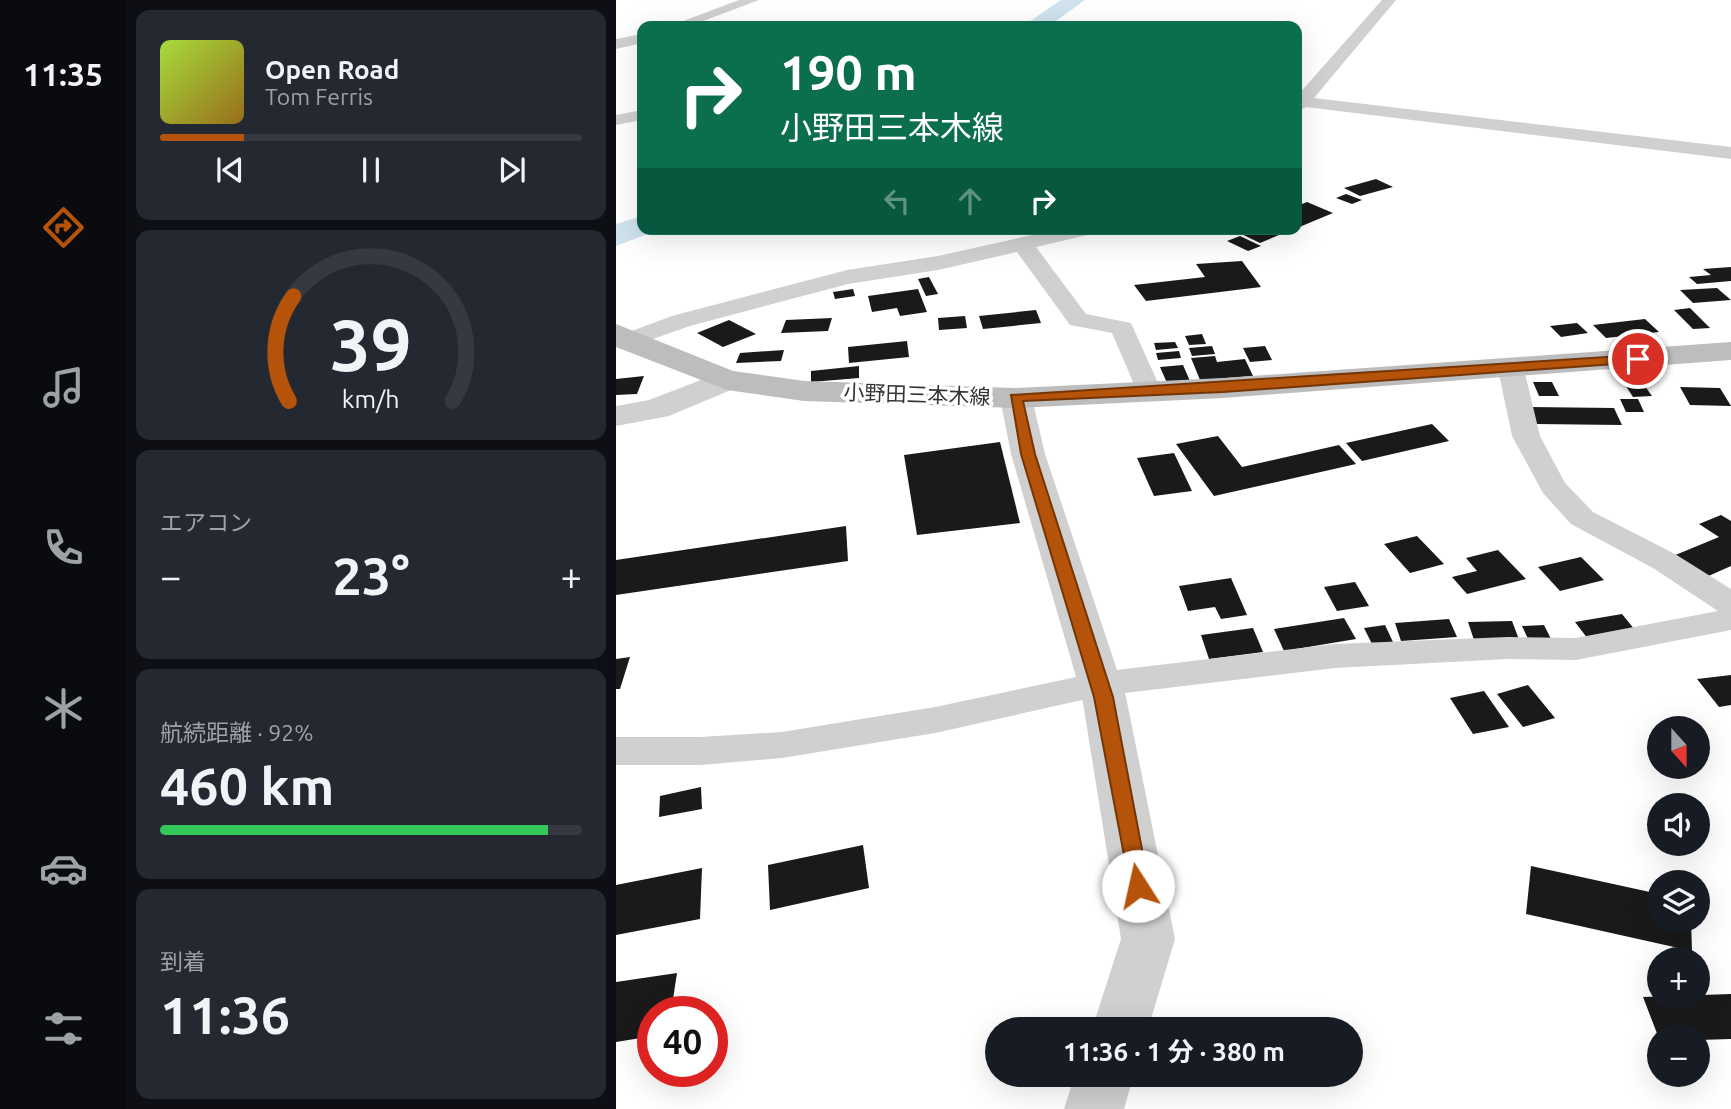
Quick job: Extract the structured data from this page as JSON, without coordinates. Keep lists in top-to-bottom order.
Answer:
{
  "streets": {
    "main road": ["小野田三本木線"]
  },
  "north": "bottom",
  "page": {
    "tabs": "11:35",
    "turn": ["190 m", "小野田三本木線"],
    "song": ["Open Road", "Tom Ferris"],
    "tile": [
      "エアコン",
      ["航続距離 · 92%", "460 km"],
      ["到着", "11:36"]
    ],
    "heat": ["−", "23°", "+"],
    "map_buttons": ["+", "−"],
    "limit": "40",
    "trip": "11:36 · 1 分 · 380 m",
    "gauge": ["39", "km/h"]
  }
}
